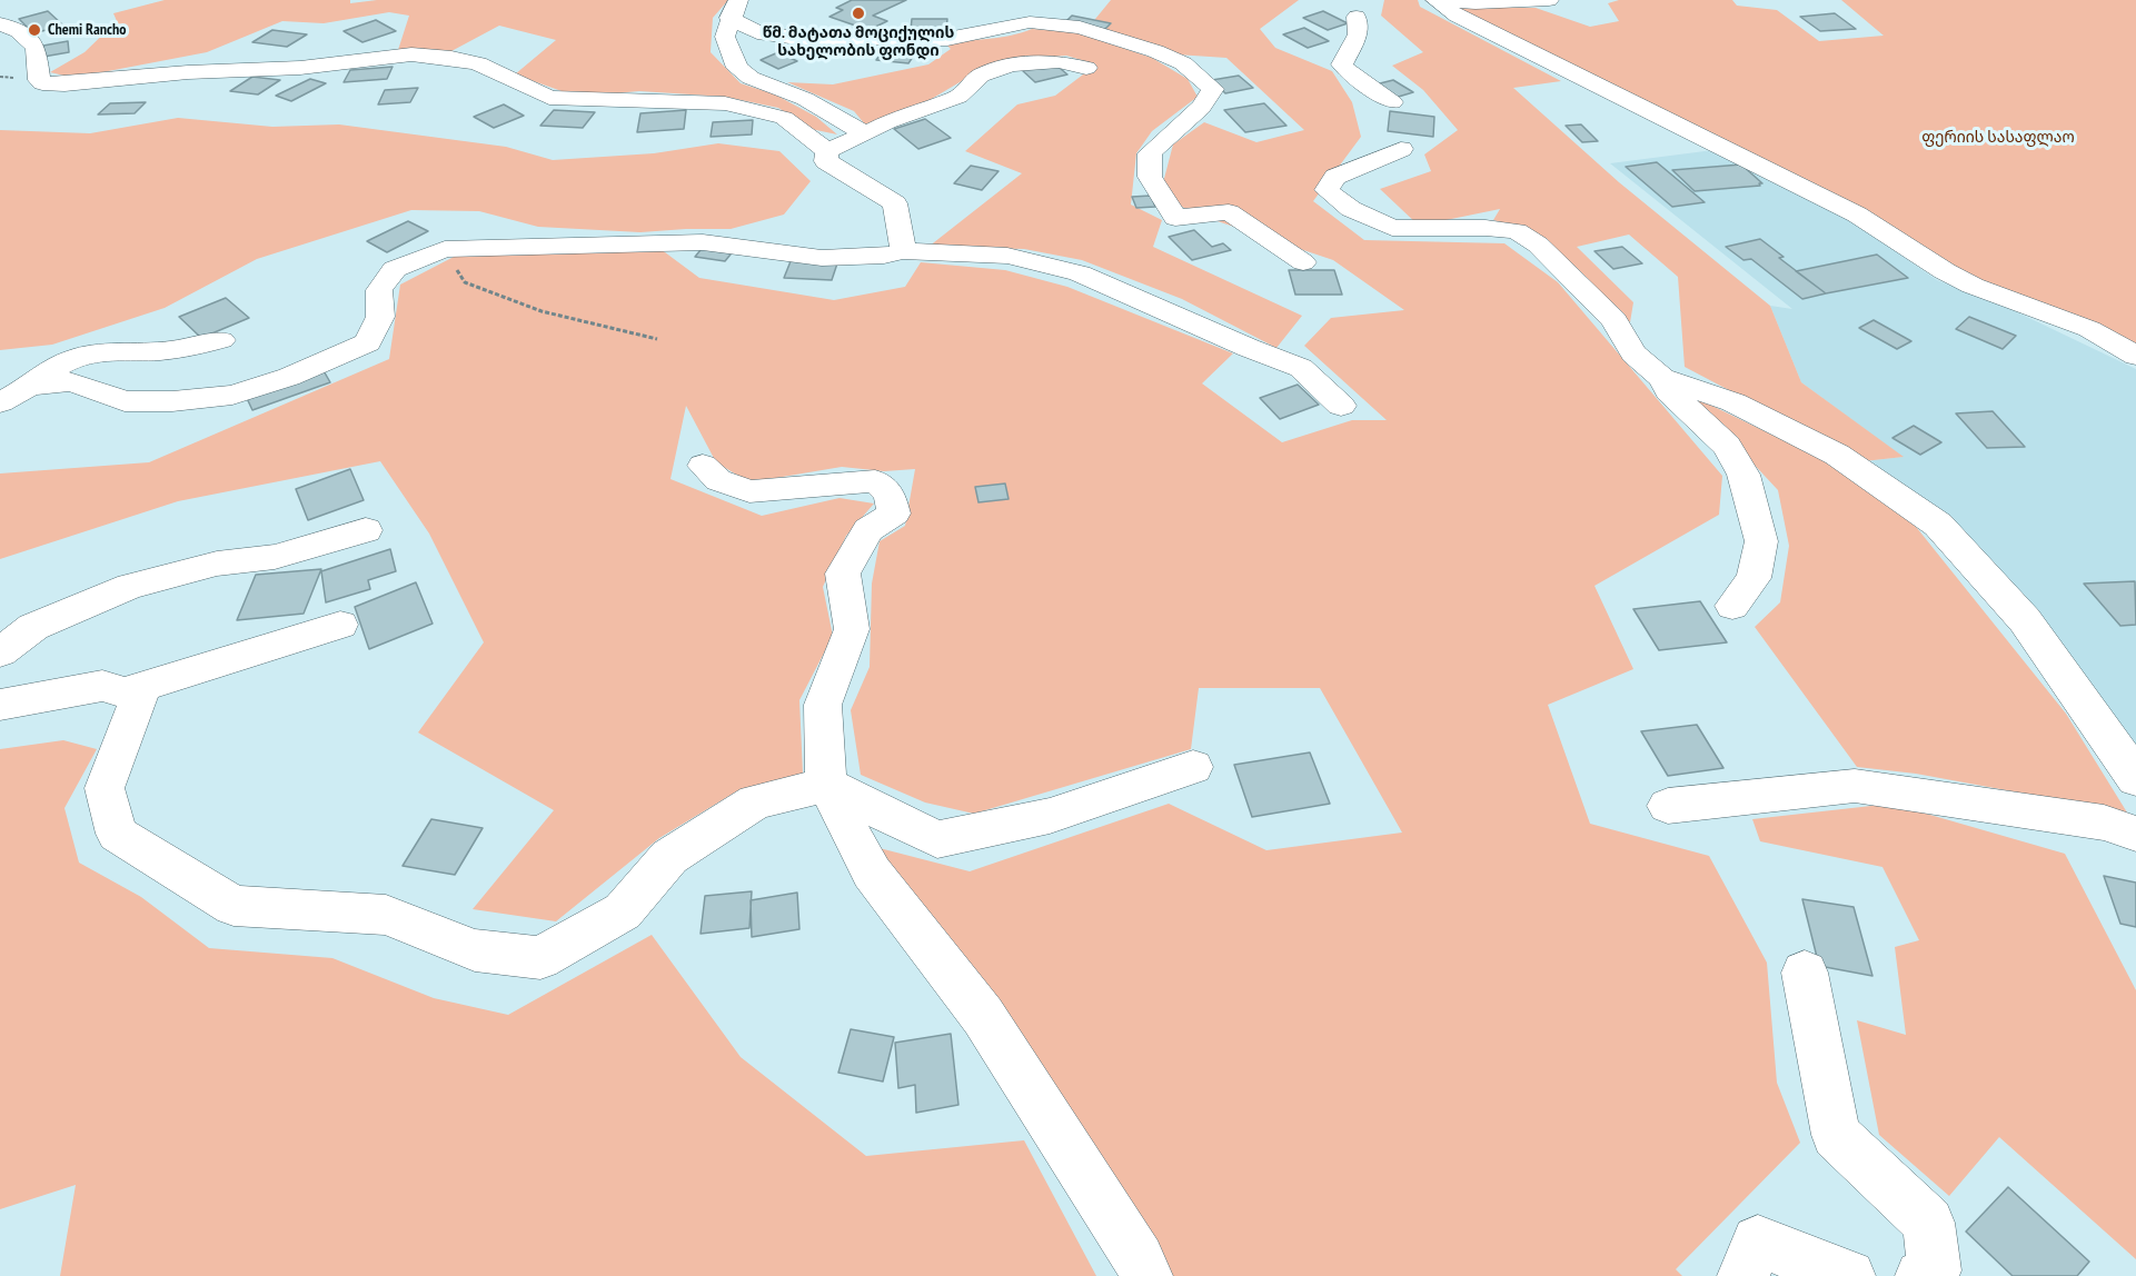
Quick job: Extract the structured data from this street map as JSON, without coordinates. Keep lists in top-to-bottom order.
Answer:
{
  "parks": ["ფერიის სასაფლაო"],
  "places": ["წმ. მატათა მოციქულის სახელობის ფონდი", "Chemi Rancho"]
}
